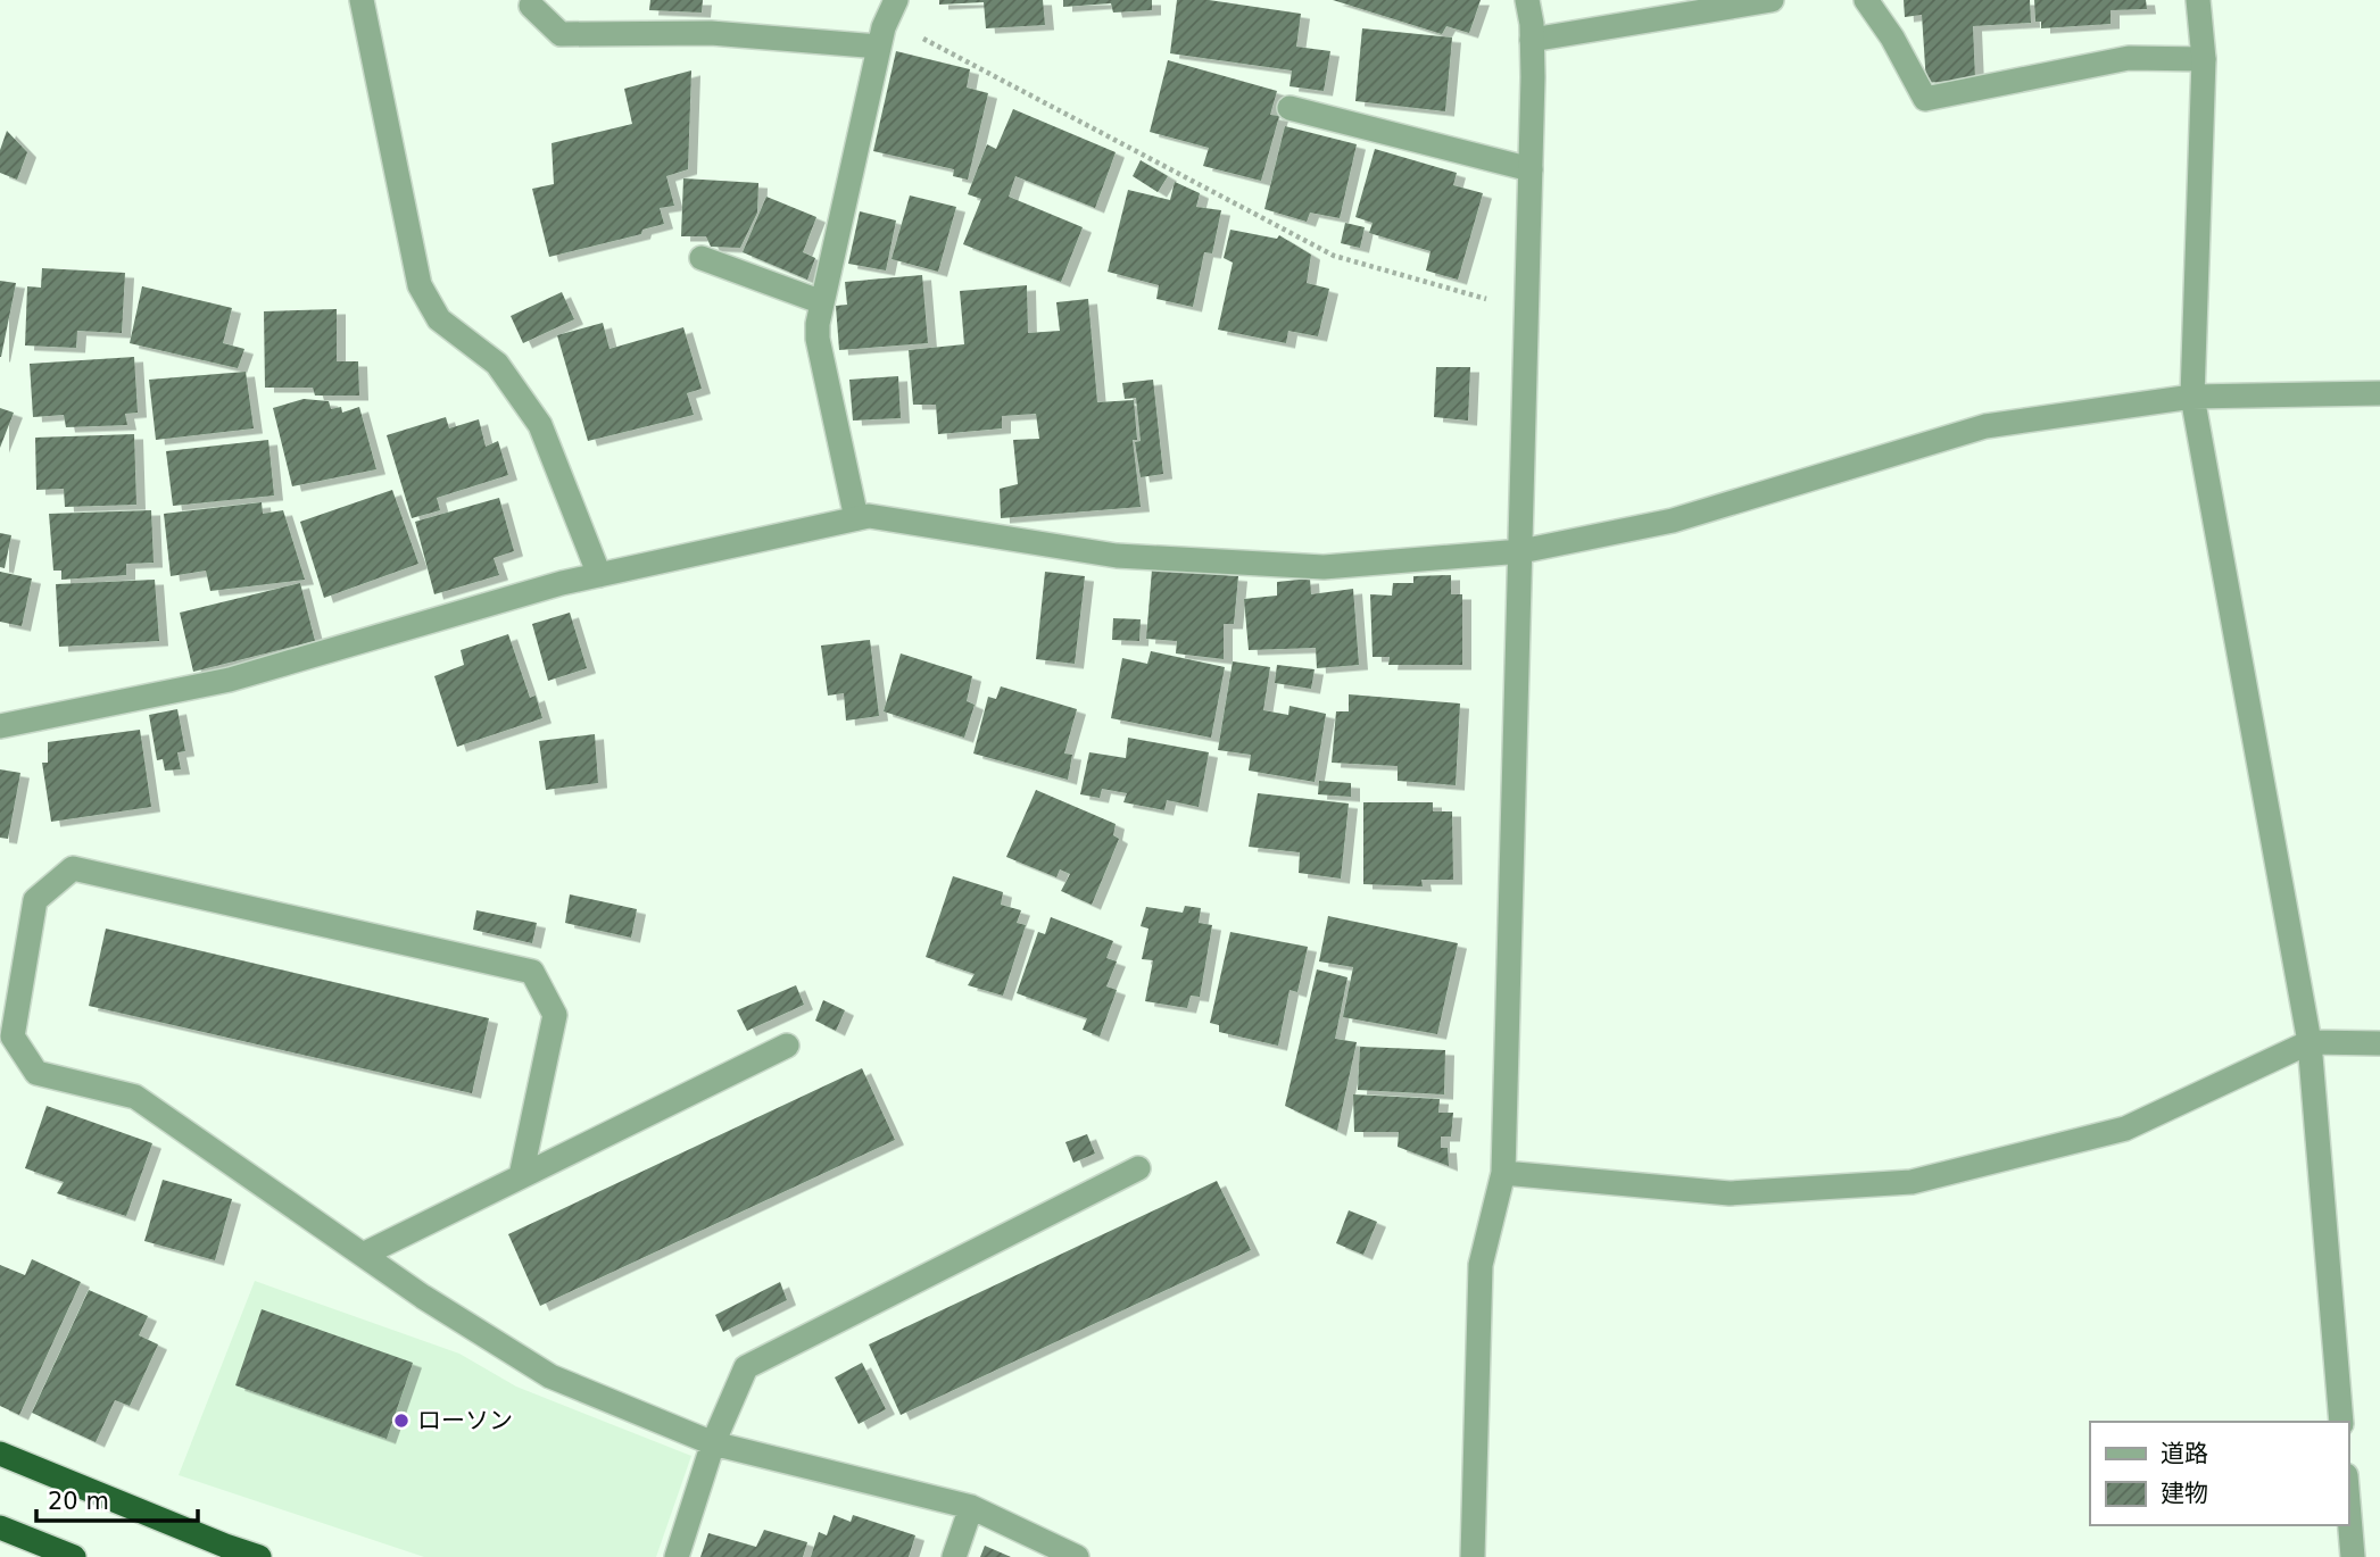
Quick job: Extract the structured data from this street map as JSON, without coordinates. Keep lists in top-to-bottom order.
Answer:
{
  "places": ["ローソン"],
  "legend": ["道路", "建物"],
  "scale_bar": "20 m"
}
